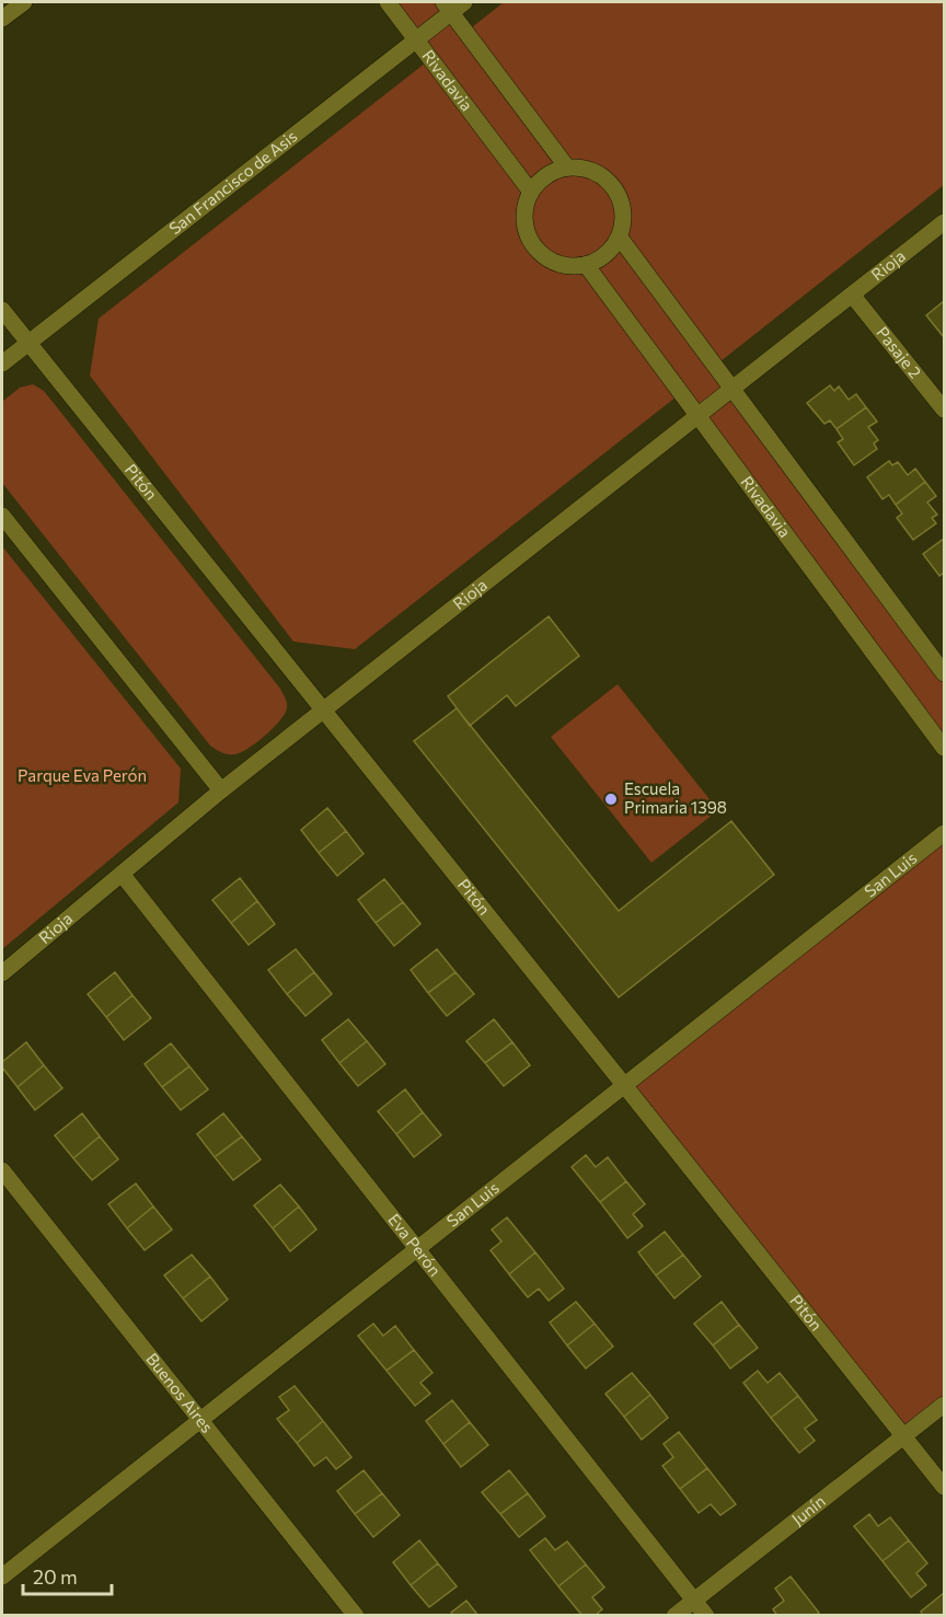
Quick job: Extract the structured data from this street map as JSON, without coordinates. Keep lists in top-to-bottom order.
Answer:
{
  "streets": {
    "street": [
      "Rivadavia",
      "San Francisco de Asis",
      "Rioja",
      "Pasaje 2",
      "Pitón",
      "San Luis",
      "Eva Perón",
      "Buenos Aires",
      "Junín"
    ]
  },
  "crossings": [
    ["Rivadavia", "San Francisco de Asis"],
    ["Rivadavia", "Rioja"],
    ["San Francisco de Asis", "Pitón"],
    ["Rioja", "Pasaje 2"],
    ["Rioja", "Pitón"],
    ["Rioja", "Eva Perón"],
    ["Pitón", "San Luis"],
    ["Pitón", "Junín"],
    ["San Luis", "Eva Perón"],
    ["San Luis", "Buenos Aires"],
    ["Eva Perón", "Junín"]
  ],
  "parks": ["Parque Eva Perón"],
  "places": ["Escuela Primaria 1398"],
  "scale_bar": "20 m"
}
